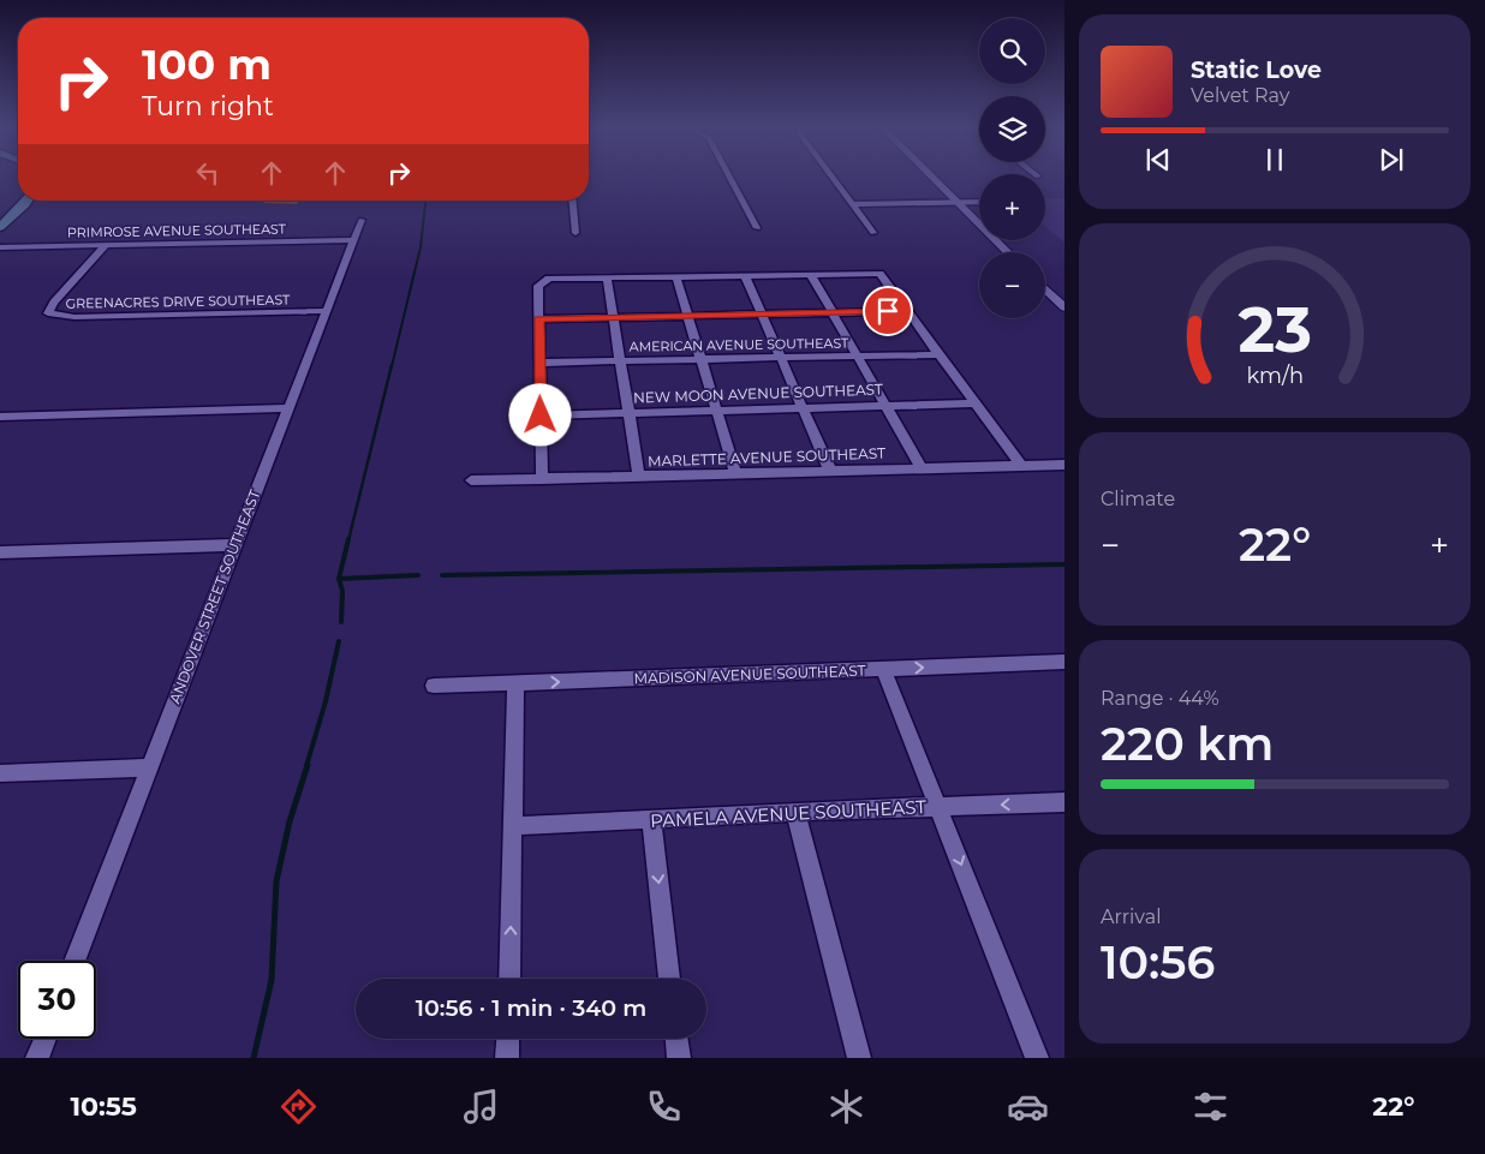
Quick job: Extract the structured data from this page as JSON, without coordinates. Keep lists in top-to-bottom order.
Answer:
{
  "streets": {
    "street": [
      "PRIMROSE AVENUE SOUTHEAST",
      "GREENACRES DRIVE SOUTHEAST",
      "AMERICAN AVENUE SOUTHEAST",
      "NEW MOON AVENUE SOUTHEAST",
      "MARLETTE AVENUE SOUTHEAST",
      "ANDOVER STREET SOUTHEAST",
      "MADISON AVENUE SOUTHEAST",
      "PAMELA AVENUE SOUTHEAST"
    ]
  },
  "crossings": [
    ["PRIMROSE AVENUE SOUTHEAST", "GREENACRES DRIVE SOUTHEAST"],
    ["PRIMROSE AVENUE SOUTHEAST", "ANDOVER STREET SOUTHEAST"],
    ["GREENACRES DRIVE SOUTHEAST", "ANDOVER STREET SOUTHEAST"]
  ],
  "one_way": ["MADISON AVENUE SOUTHEAST"],
  "page": {
    "map_buttons": ["+", "−"],
    "turn": ["100 m", "Turn right"],
    "song": ["Static Love", "Velvet Ray"],
    "tile": [
      "Climate",
      ["Range · 44%", "220 km"],
      ["Arrival", "10:56"]
    ],
    "heat": ["−", "22°", "+"],
    "limit": "30",
    "trip": "10:56 · 1 min · 340 m",
    "tabs": ["10:55", "22°"],
    "gauge": ["23", "km/h"]
  }
}
